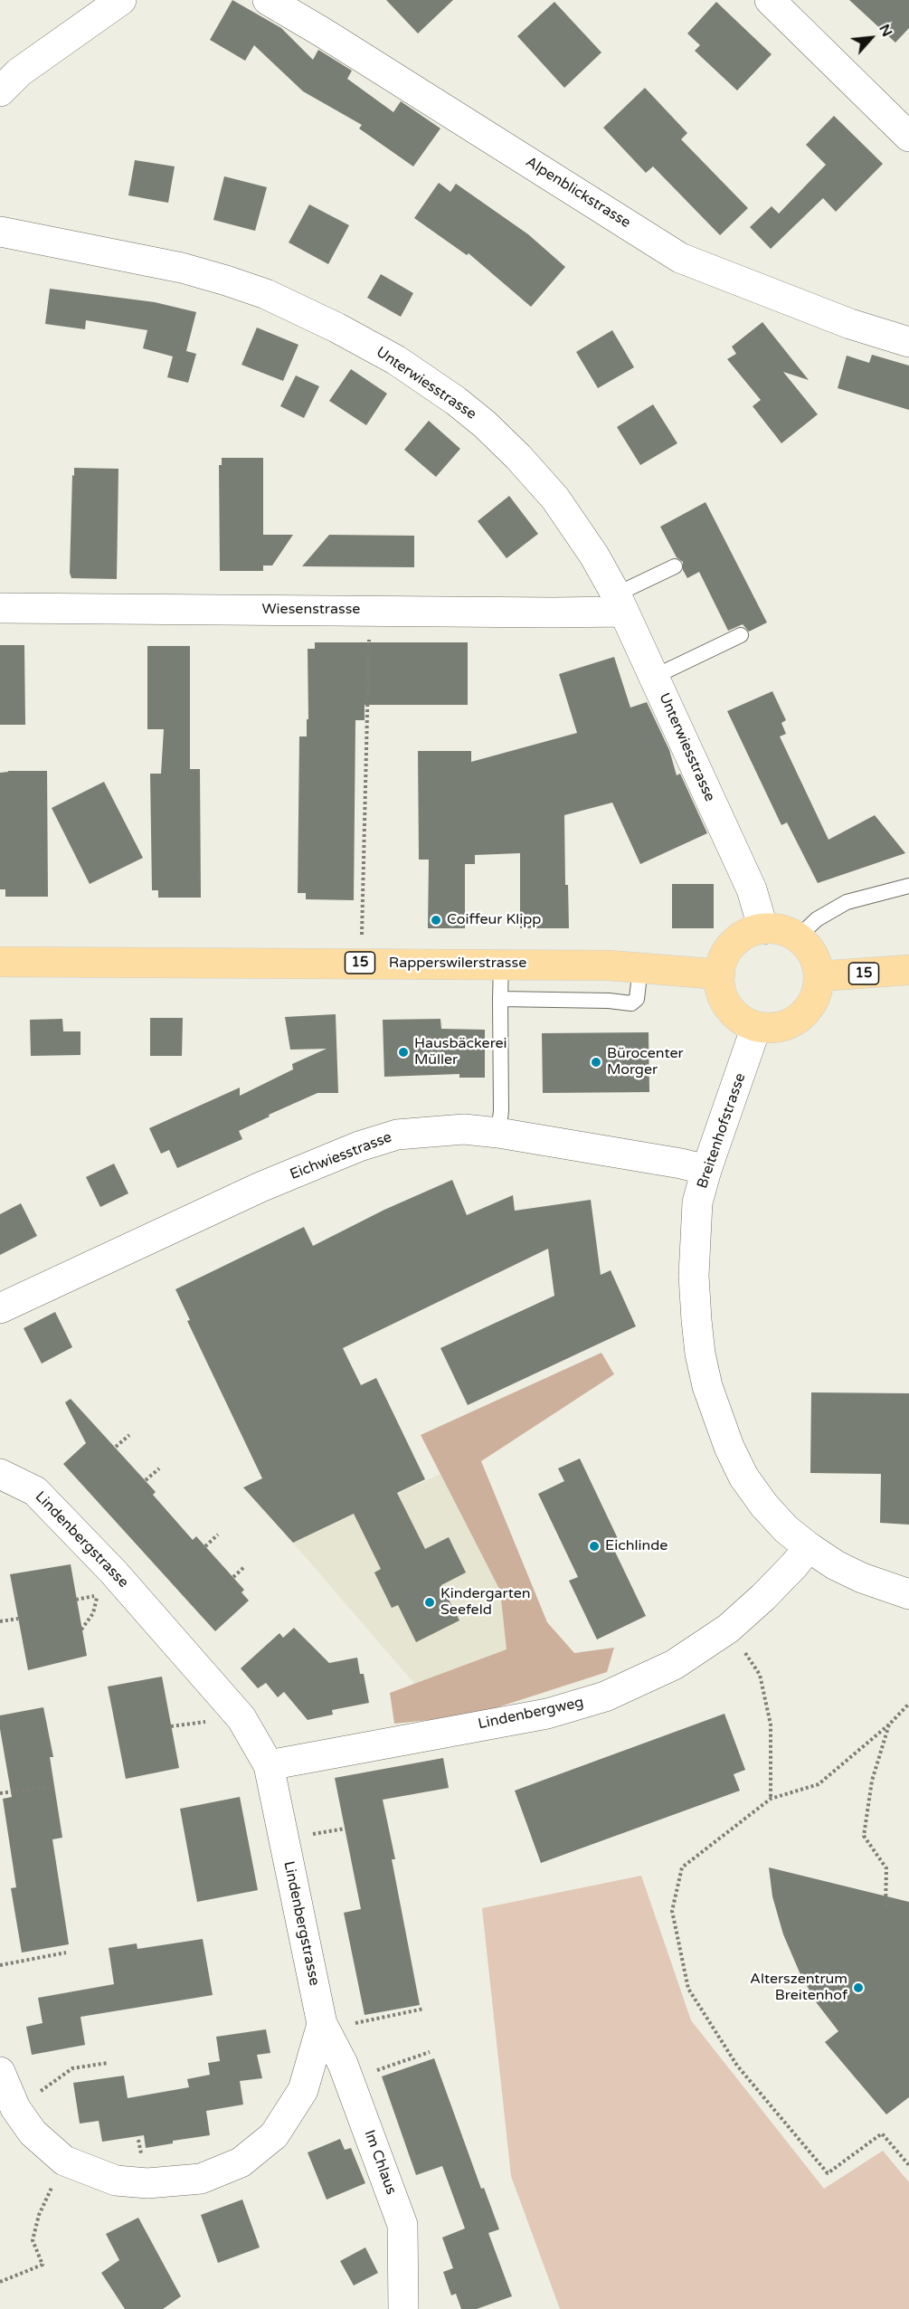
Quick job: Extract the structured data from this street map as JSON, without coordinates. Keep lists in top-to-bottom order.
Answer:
{
  "streets": {
    "main road": ["15", "Rapperswilerstrasse"],
    "street": [
      "Alpenblickstrasse",
      "Unterwiesstrasse",
      "Wiesenstrasse",
      "Breitenhofstrasse",
      "Eichwiesstrasse",
      "Lindenbergstrasse",
      "Lindenbergweg",
      "Im Chlaus"
    ]
  },
  "crossings": [
    ["Unterwiesstrasse", "Wiesenstrasse"],
    ["Unterwiesstrasse", "15"],
    ["Unterwiesstrasse", "Rapperswilerstrasse"],
    ["Unterwiesstrasse", "Breitenhofstrasse"],
    ["15", "Rapperswilerstrasse"],
    ["15", "Breitenhofstrasse"],
    ["Rapperswilerstrasse", "Breitenhofstrasse"],
    ["Breitenhofstrasse", "Eichwiesstrasse"],
    ["Breitenhofstrasse", "Lindenbergweg"],
    ["Lindenbergstrasse", "Lindenbergweg"],
    ["Lindenbergstrasse", "Im Chlaus"]
  ],
  "places": [
    "Coiffeur Klipp",
    "Hausbäckerei Müller",
    "Bürocenter Morger",
    "Eichlinde",
    "Kindergarten Seefeld",
    "Alterszentrum Breitenhof"
  ],
  "north": "top right"
}
